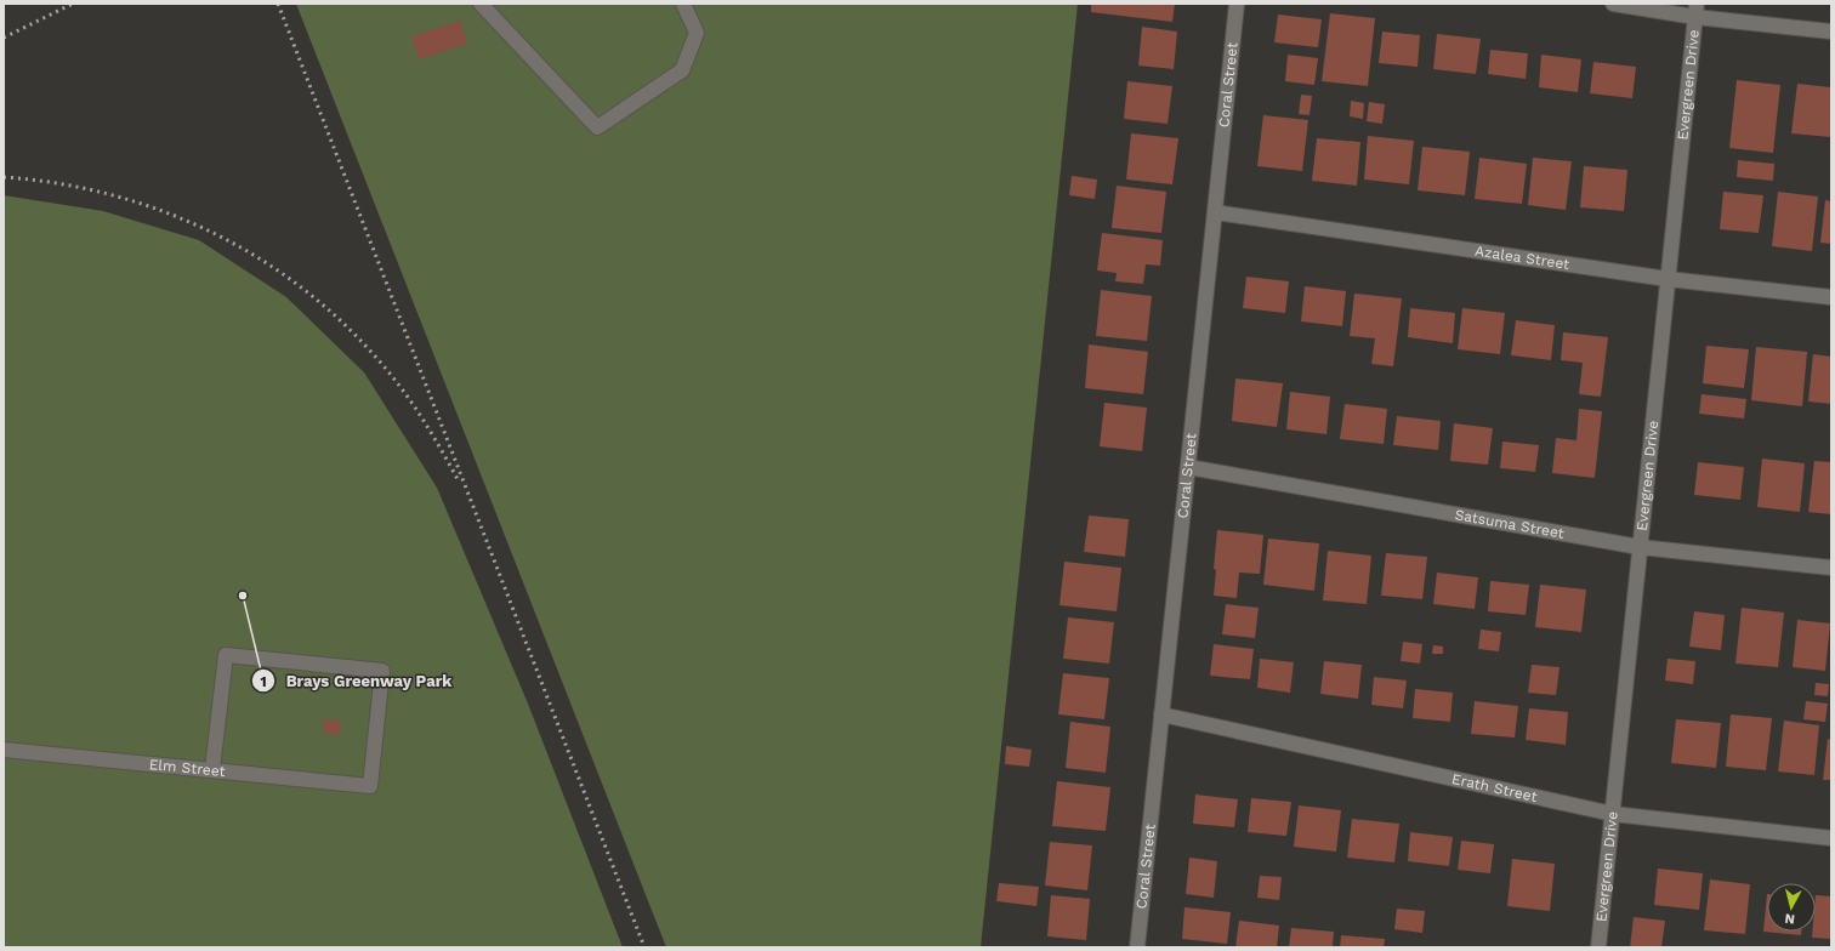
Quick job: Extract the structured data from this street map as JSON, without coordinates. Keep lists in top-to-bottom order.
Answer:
{
  "streets": {
    "street": [
      "Coral Street",
      "Evergreen Drive",
      "Azalea Street",
      "Satsuma Street",
      "Elm Street",
      "Erath Street"
    ]
  },
  "crossings": [
    ["Coral Street", "Azalea Street"],
    ["Coral Street", "Satsuma Street"],
    ["Coral Street", "Erath Street"],
    ["Evergreen Drive", "Azalea Street"],
    ["Evergreen Drive", "Satsuma Street"],
    ["Evergreen Drive", "Erath Street"]
  ],
  "places": ["Brays Greenway Park"],
  "north": "bottom"
}
